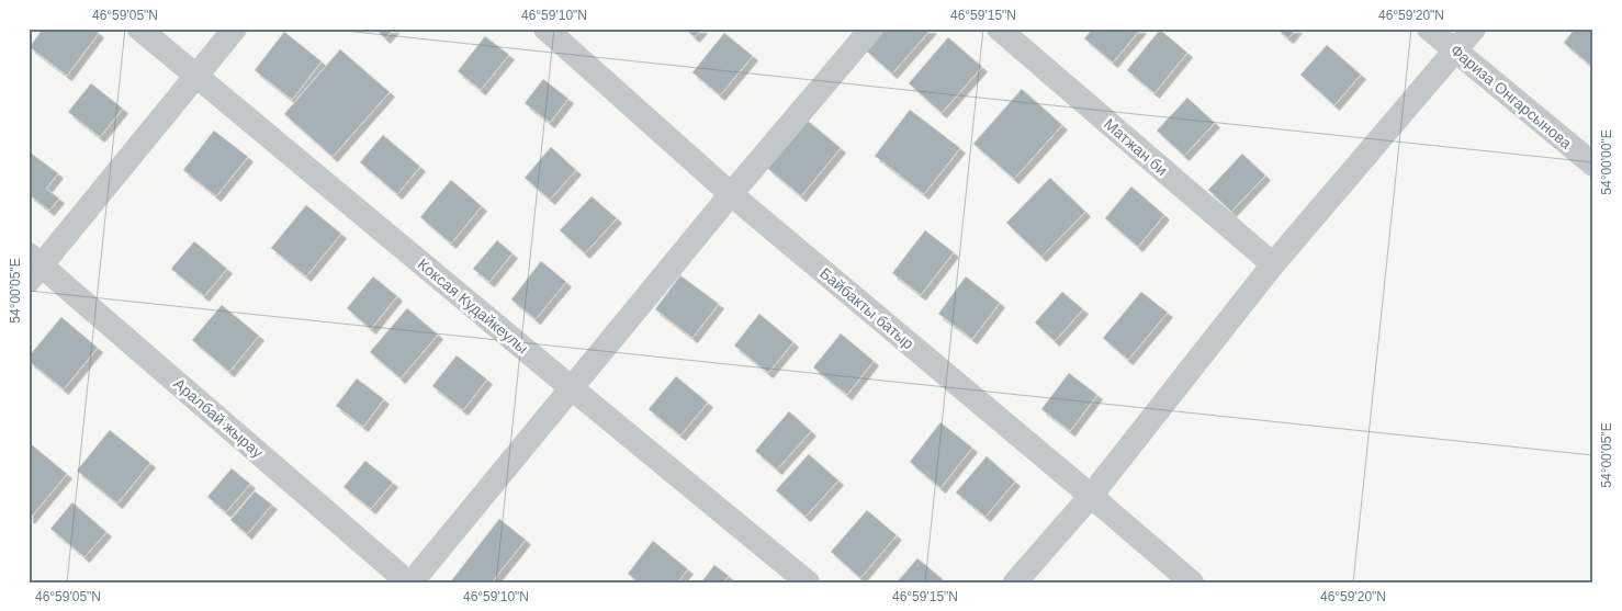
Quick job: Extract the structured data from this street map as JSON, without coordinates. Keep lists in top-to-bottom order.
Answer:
{
  "streets": {
    "street": [
      "Фариза Онгарсынова",
      "Матжан би",
      "Коксая Кудайкеулы",
      "Байбакты батыр",
      "Аралбай жырау"
    ]
  },
  "coordinates": [
    "46°59'05\"N",
    "46°59'10\"N",
    "46°59'15\"N",
    "46°59'20\"N",
    "54°00'00\"E",
    "54°00'05\"E"
  ]
}
